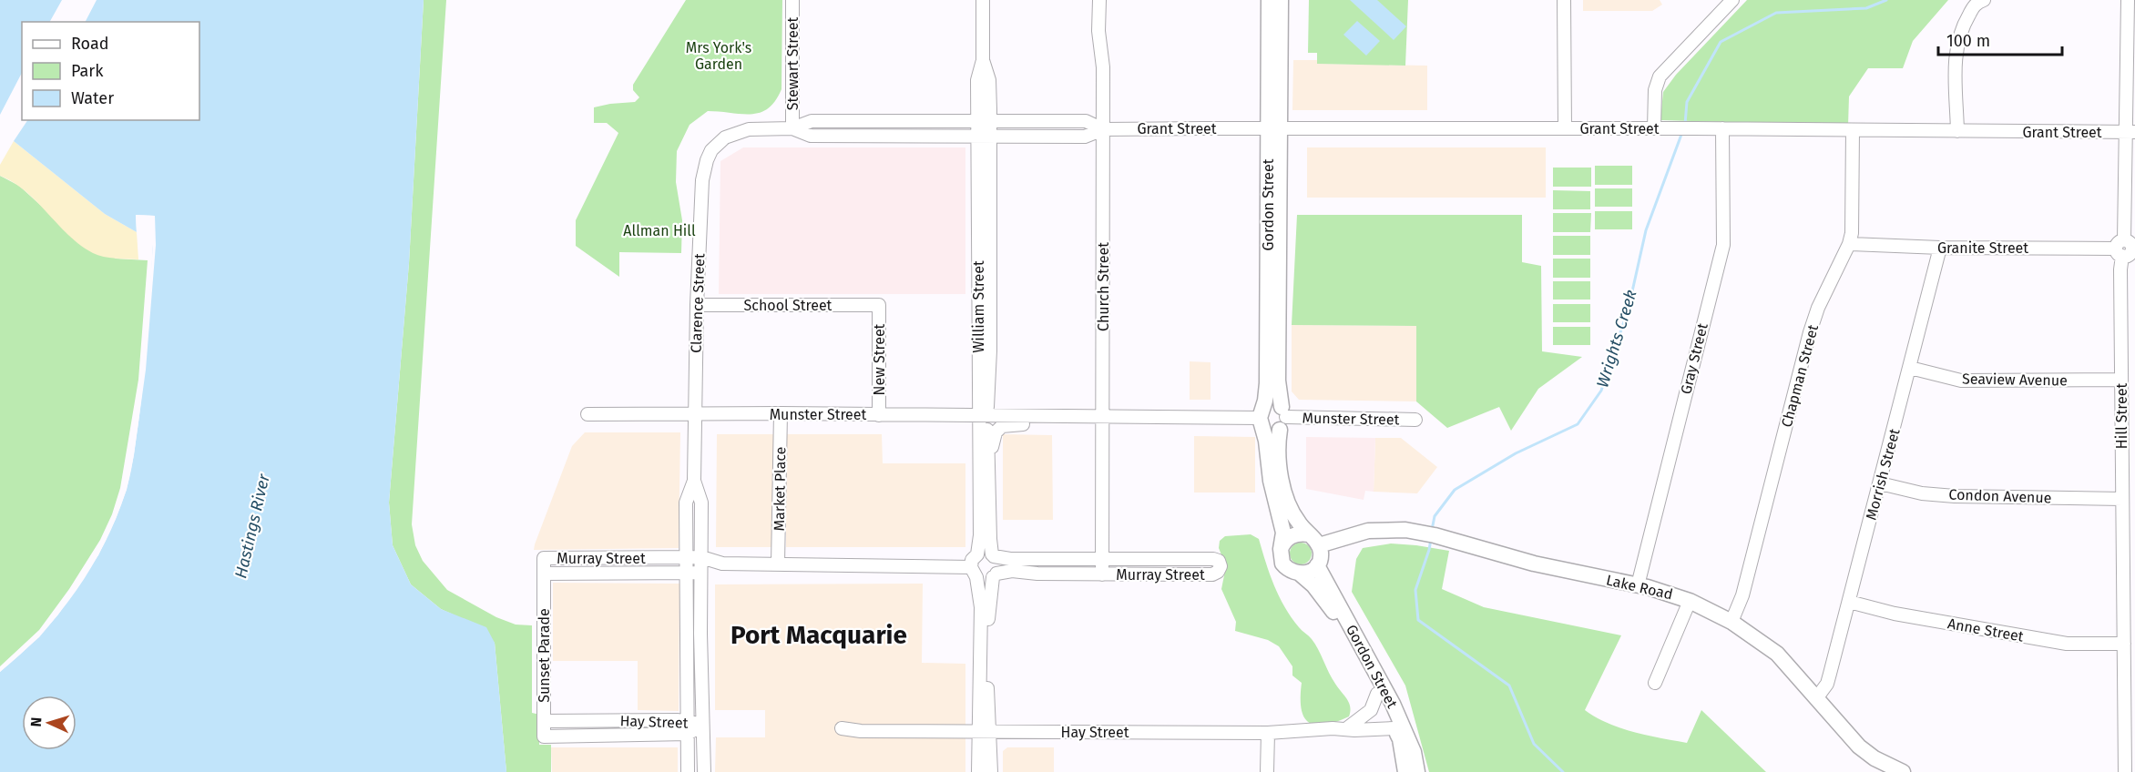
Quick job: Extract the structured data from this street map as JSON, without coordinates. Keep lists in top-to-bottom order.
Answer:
{
  "streets": {
    "main road": ["Gordon Street", "Lake Road"],
    "street": [
      "Stewart Street",
      "Grant Street",
      "Granite Street",
      "Church Street",
      "Clarence Street",
      "School Street",
      "William Street",
      "Gray Street",
      "New Street",
      "Chapman Street",
      "Seaview Avenue",
      "Munster Street",
      "Hill Street",
      "Morrish Street",
      "Market Place",
      "Condon Avenue",
      "Murray Street",
      "Anne Street",
      "Sunset Parade",
      "Hay Street"
    ]
  },
  "crossings": [
    ["Stewart Street", "Grant Street"],
    ["Stewart Street", "Clarence Street"],
    ["Grant Street", "Gordon Street"],
    ["Grant Street", "Church Street"],
    ["Grant Street", "Clarence Street"],
    ["Grant Street", "William Street"],
    ["Grant Street", "Gray Street"],
    ["Grant Street", "Chapman Street"],
    ["Grant Street", "Hill Street"],
    ["Gordon Street", "Munster Street"],
    ["Gordon Street", "Lake Road"],
    ["Gordon Street", "Hay Street"],
    ["Granite Street", "Chapman Street"],
    ["Granite Street", "Hill Street"],
    ["Granite Street", "Morrish Street"],
    ["Church Street", "Munster Street"],
    ["Church Street", "Murray Street"],
    ["Clarence Street", "School Street"],
    ["Clarence Street", "Munster Street"],
    ["Clarence Street", "Murray Street"],
    ["Clarence Street", "Hay Street"],
    ["School Street", "New Street"],
    ["William Street", "Munster Street"],
    ["William Street", "Murray Street"],
    ["William Street", "Hay Street"],
    ["Gray Street", "Lake Road"],
    ["New Street", "Munster Street"],
    ["Chapman Street", "Lake Road"],
    ["Seaview Avenue", "Hill Street"],
    ["Seaview Avenue", "Morrish Street"],
    ["Munster Street", "Market Place"],
    ["Hill Street", "Condon Avenue"],
    ["Hill Street", "Anne Street"],
    ["Morrish Street", "Condon Avenue"],
    ["Morrish Street", "Lake Road"],
    ["Morrish Street", "Anne Street"],
    ["Market Place", "Murray Street"],
    ["Murray Street", "Sunset Parade"],
    ["Sunset Parade", "Hay Street"]
  ],
  "districts": ["Port Macquarie"],
  "water": ["Wrights Creek", "Hastings River"],
  "parks": ["Mrs York's Garden", "Allman Hill"],
  "legend": ["Road", "Park", "Water"],
  "scale_bar": "100 m",
  "north": "left"
}
